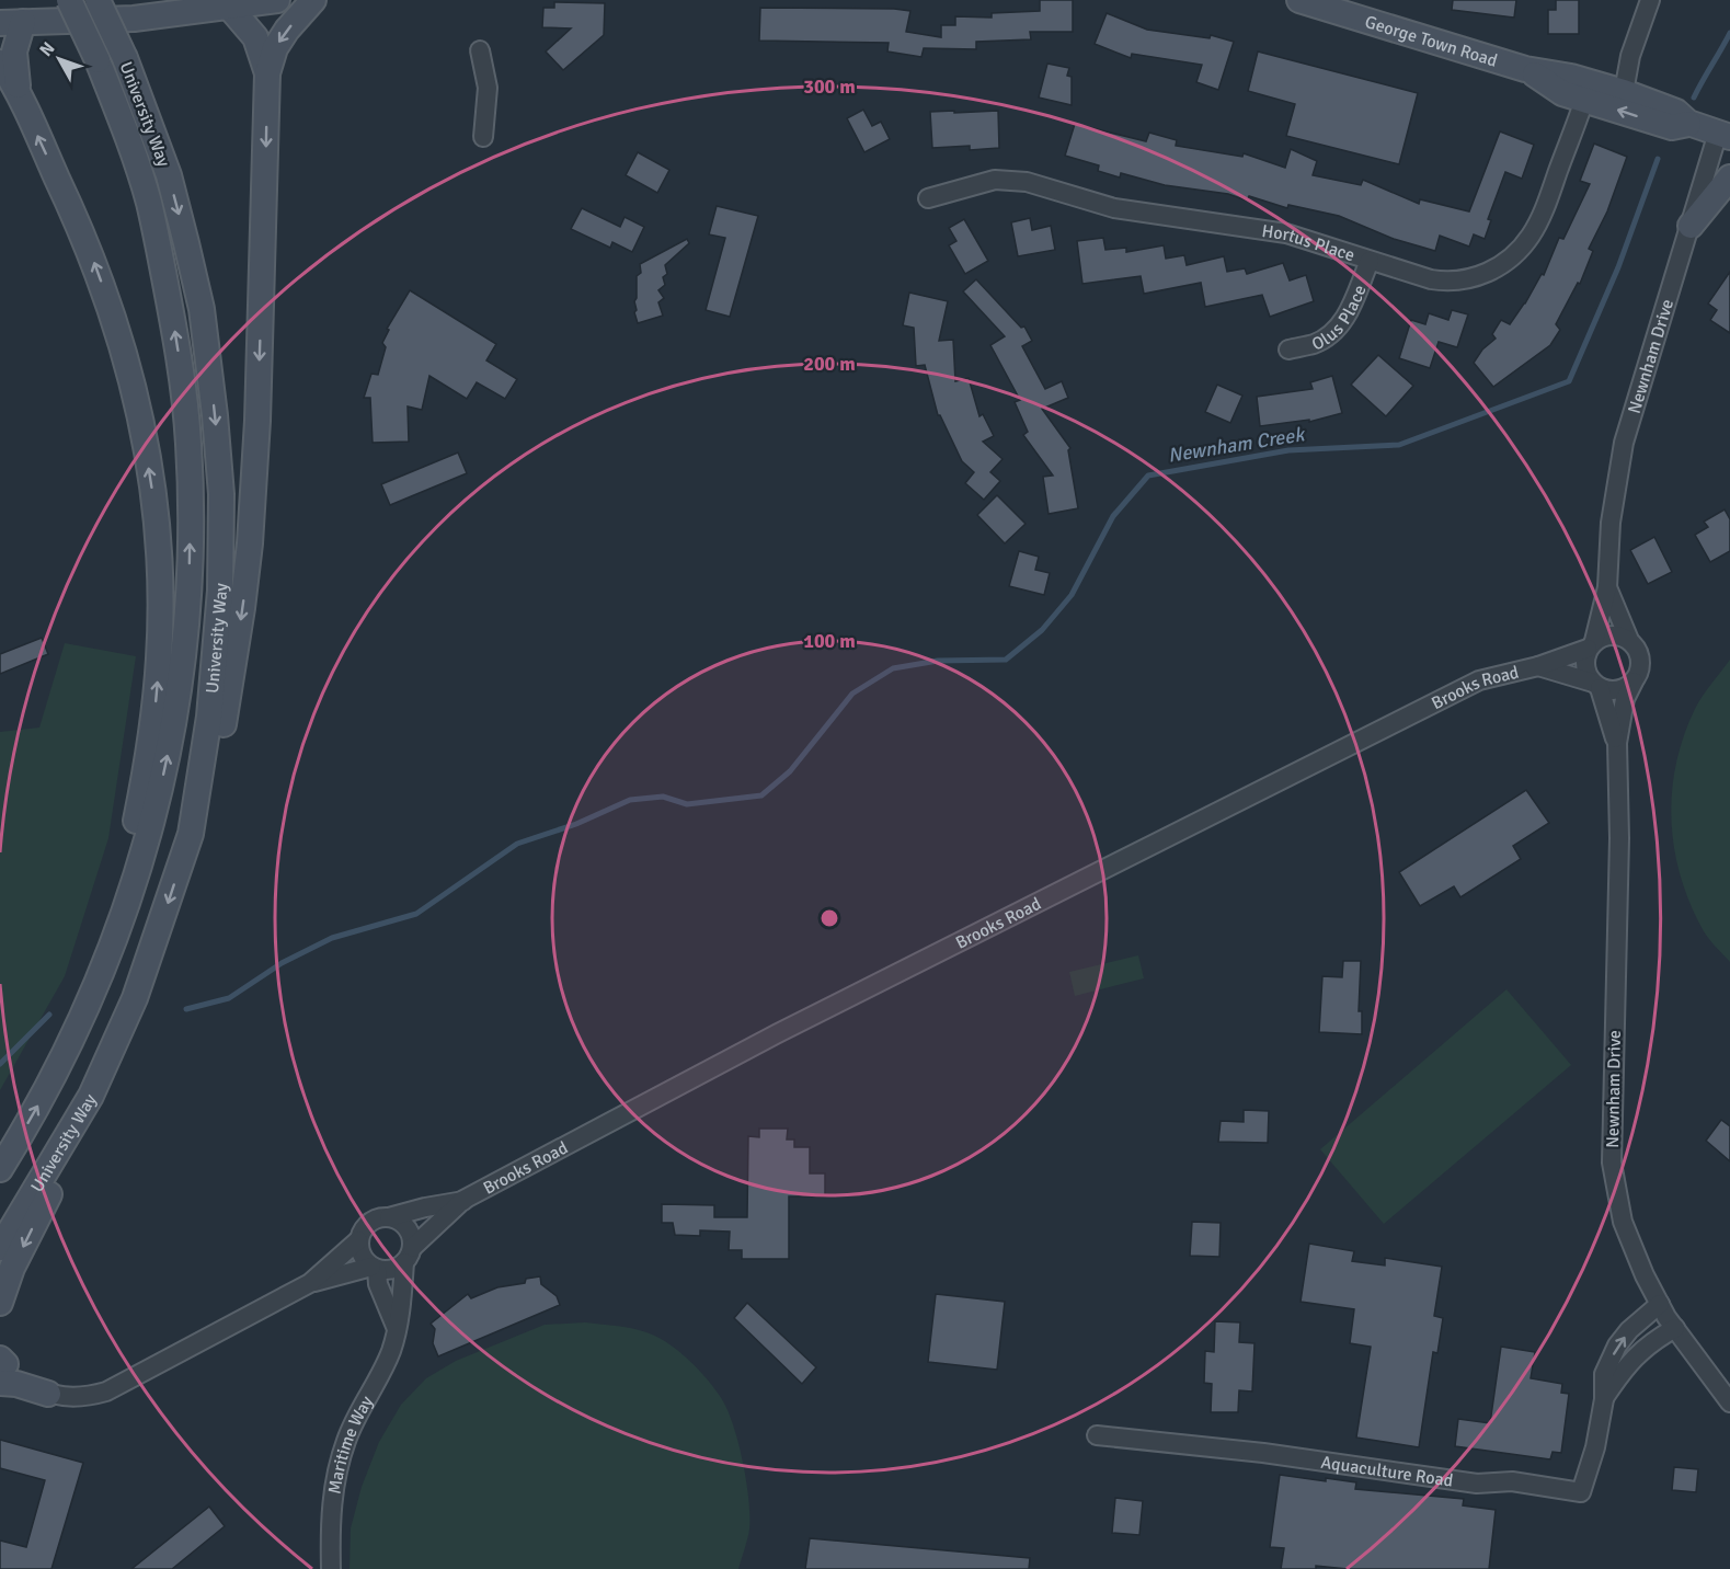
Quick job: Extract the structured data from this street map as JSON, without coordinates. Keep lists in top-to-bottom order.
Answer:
{
  "streets": {
    "main road": ["George Town Road", "University Way"],
    "street": [
      "Hortus Place",
      "Olus Place",
      "Newnham Drive",
      "Brooks Road",
      "Maritime Way",
      "Aquaculture Road"
    ]
  },
  "crossings": [
    ["George Town Road", "Hortus Place"],
    ["George Town Road", "Newnham Drive"],
    ["Hortus Place", "Olus Place"],
    ["Newnham Drive", "Brooks Road"],
    ["Newnham Drive", "Aquaculture Road"],
    ["Brooks Road", "Maritime Way"]
  ],
  "water": ["Newnham Creek"],
  "north": "top left",
  "rings": ["300 m", "200 m", "100 m"]
}
